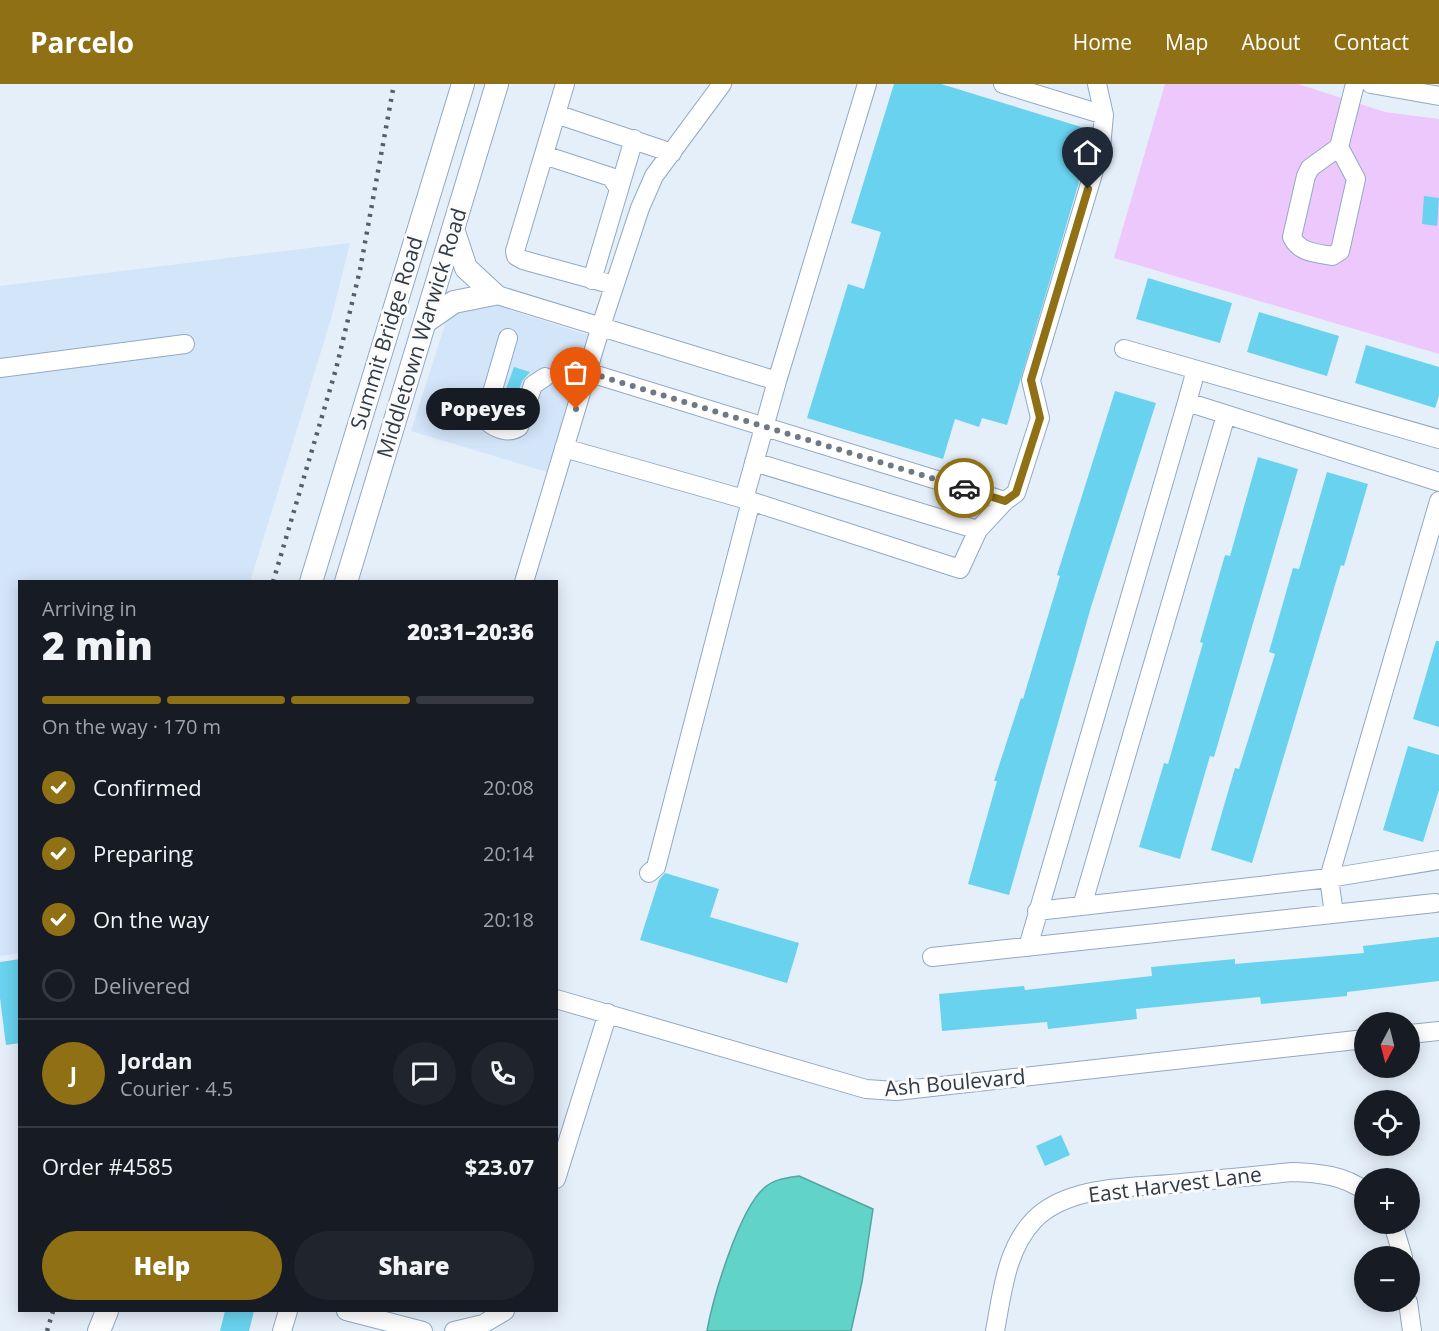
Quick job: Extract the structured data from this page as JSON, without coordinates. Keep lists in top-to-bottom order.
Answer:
{
  "streets": {
    "main road": ["Summit Bridge Road", "Middletown Warwick Road"],
    "street": ["Ash Boulevard", "East Harvest Lane"]
  },
  "places": ["Popeyes"],
  "north": "bottom",
  "page": {
    "header": "Parcelo",
    "nav": [
      "Home",
      "Map",
      "About",
      "Contact"
    ],
    "bubble": "Popeyes",
    "heading": ["2 min", "Arriving in", "20:31–20:36"],
    "panel": [
      "Jordan",
      "Courier · 4.5",
      "Order #4585",
      "$23.07"
    ],
    "bar": "On the way · 170 m",
    "list": [
      ["Confirmed", "20:08"],
      ["Preparing", "20:14"],
      ["On the way", "20:18"],
      "Delivered"
    ],
    "map_buttons": ["+", "−"],
    "round": "J",
    "buttons": ["Help", "Share"]
  }
}
